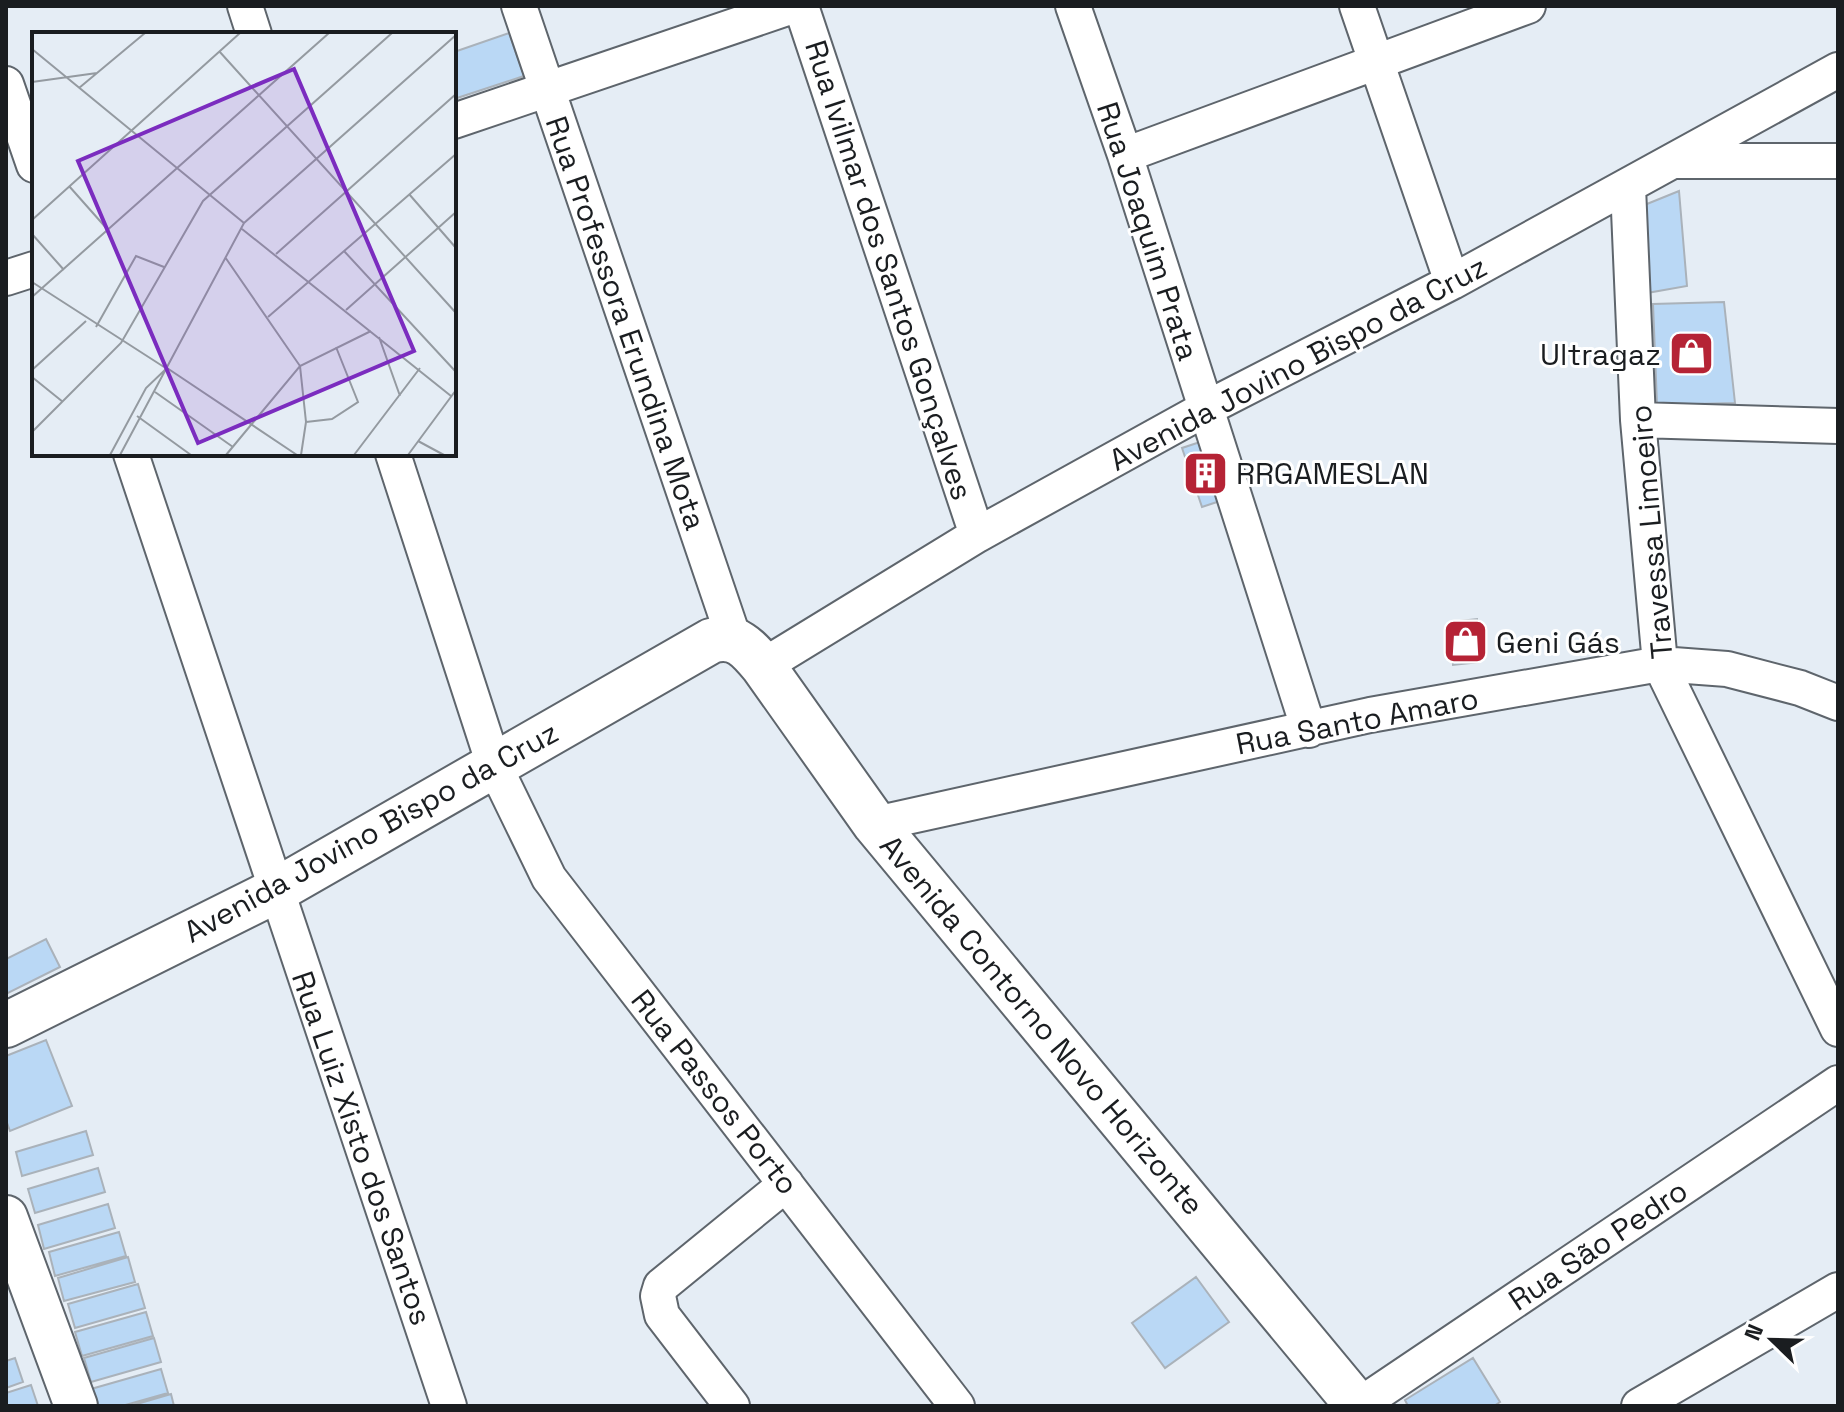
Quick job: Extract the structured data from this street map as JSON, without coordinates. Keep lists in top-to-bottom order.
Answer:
{
  "streets": {
    "main road": ["Avenida Jovino Bispo da Cruz", "Avenida Contorno Novo Horizonte"],
    "street": [
      "Rua Joaquim Prata",
      "Rua Ivilmar dos Santos Gonçalves",
      "Rua Professora Erundina Mota",
      "Travessa Limoeiro",
      "Rua Santo Amaro",
      "Rua Passos Porto",
      "Rua Luiz Xisto dos Santos",
      "Rua São Pedro"
    ]
  },
  "crossings": [
    ["Rua Joaquim Prata", "Avenida Jovino Bispo da Cruz"],
    ["Rua Joaquim Prata", "Rua Santo Amaro"],
    ["Rua Ivilmar dos Santos Gonçalves", "Avenida Jovino Bispo da Cruz"],
    ["Rua Professora Erundina Mota", "Avenida Jovino Bispo da Cruz"],
    ["Rua Professora Erundina Mota", "Avenida Contorno Novo Horizonte"],
    ["Avenida Jovino Bispo da Cruz", "Travessa Limoeiro"],
    ["Avenida Jovino Bispo da Cruz", "Avenida Contorno Novo Horizonte"],
    ["Avenida Jovino Bispo da Cruz", "Rua Passos Porto"],
    ["Avenida Jovino Bispo da Cruz", "Rua Luiz Xisto dos Santos"],
    ["Travessa Limoeiro", "Rua Santo Amaro"],
    ["Rua Santo Amaro", "Avenida Contorno Novo Horizonte"],
    ["Avenida Contorno Novo Horizonte", "Rua São Pedro"]
  ],
  "places": {
    "shop": ["Ultragaz", "Geni Gás"],
    "building": ["RRGAMESLAN"]
  },
  "north": "top left"
}
